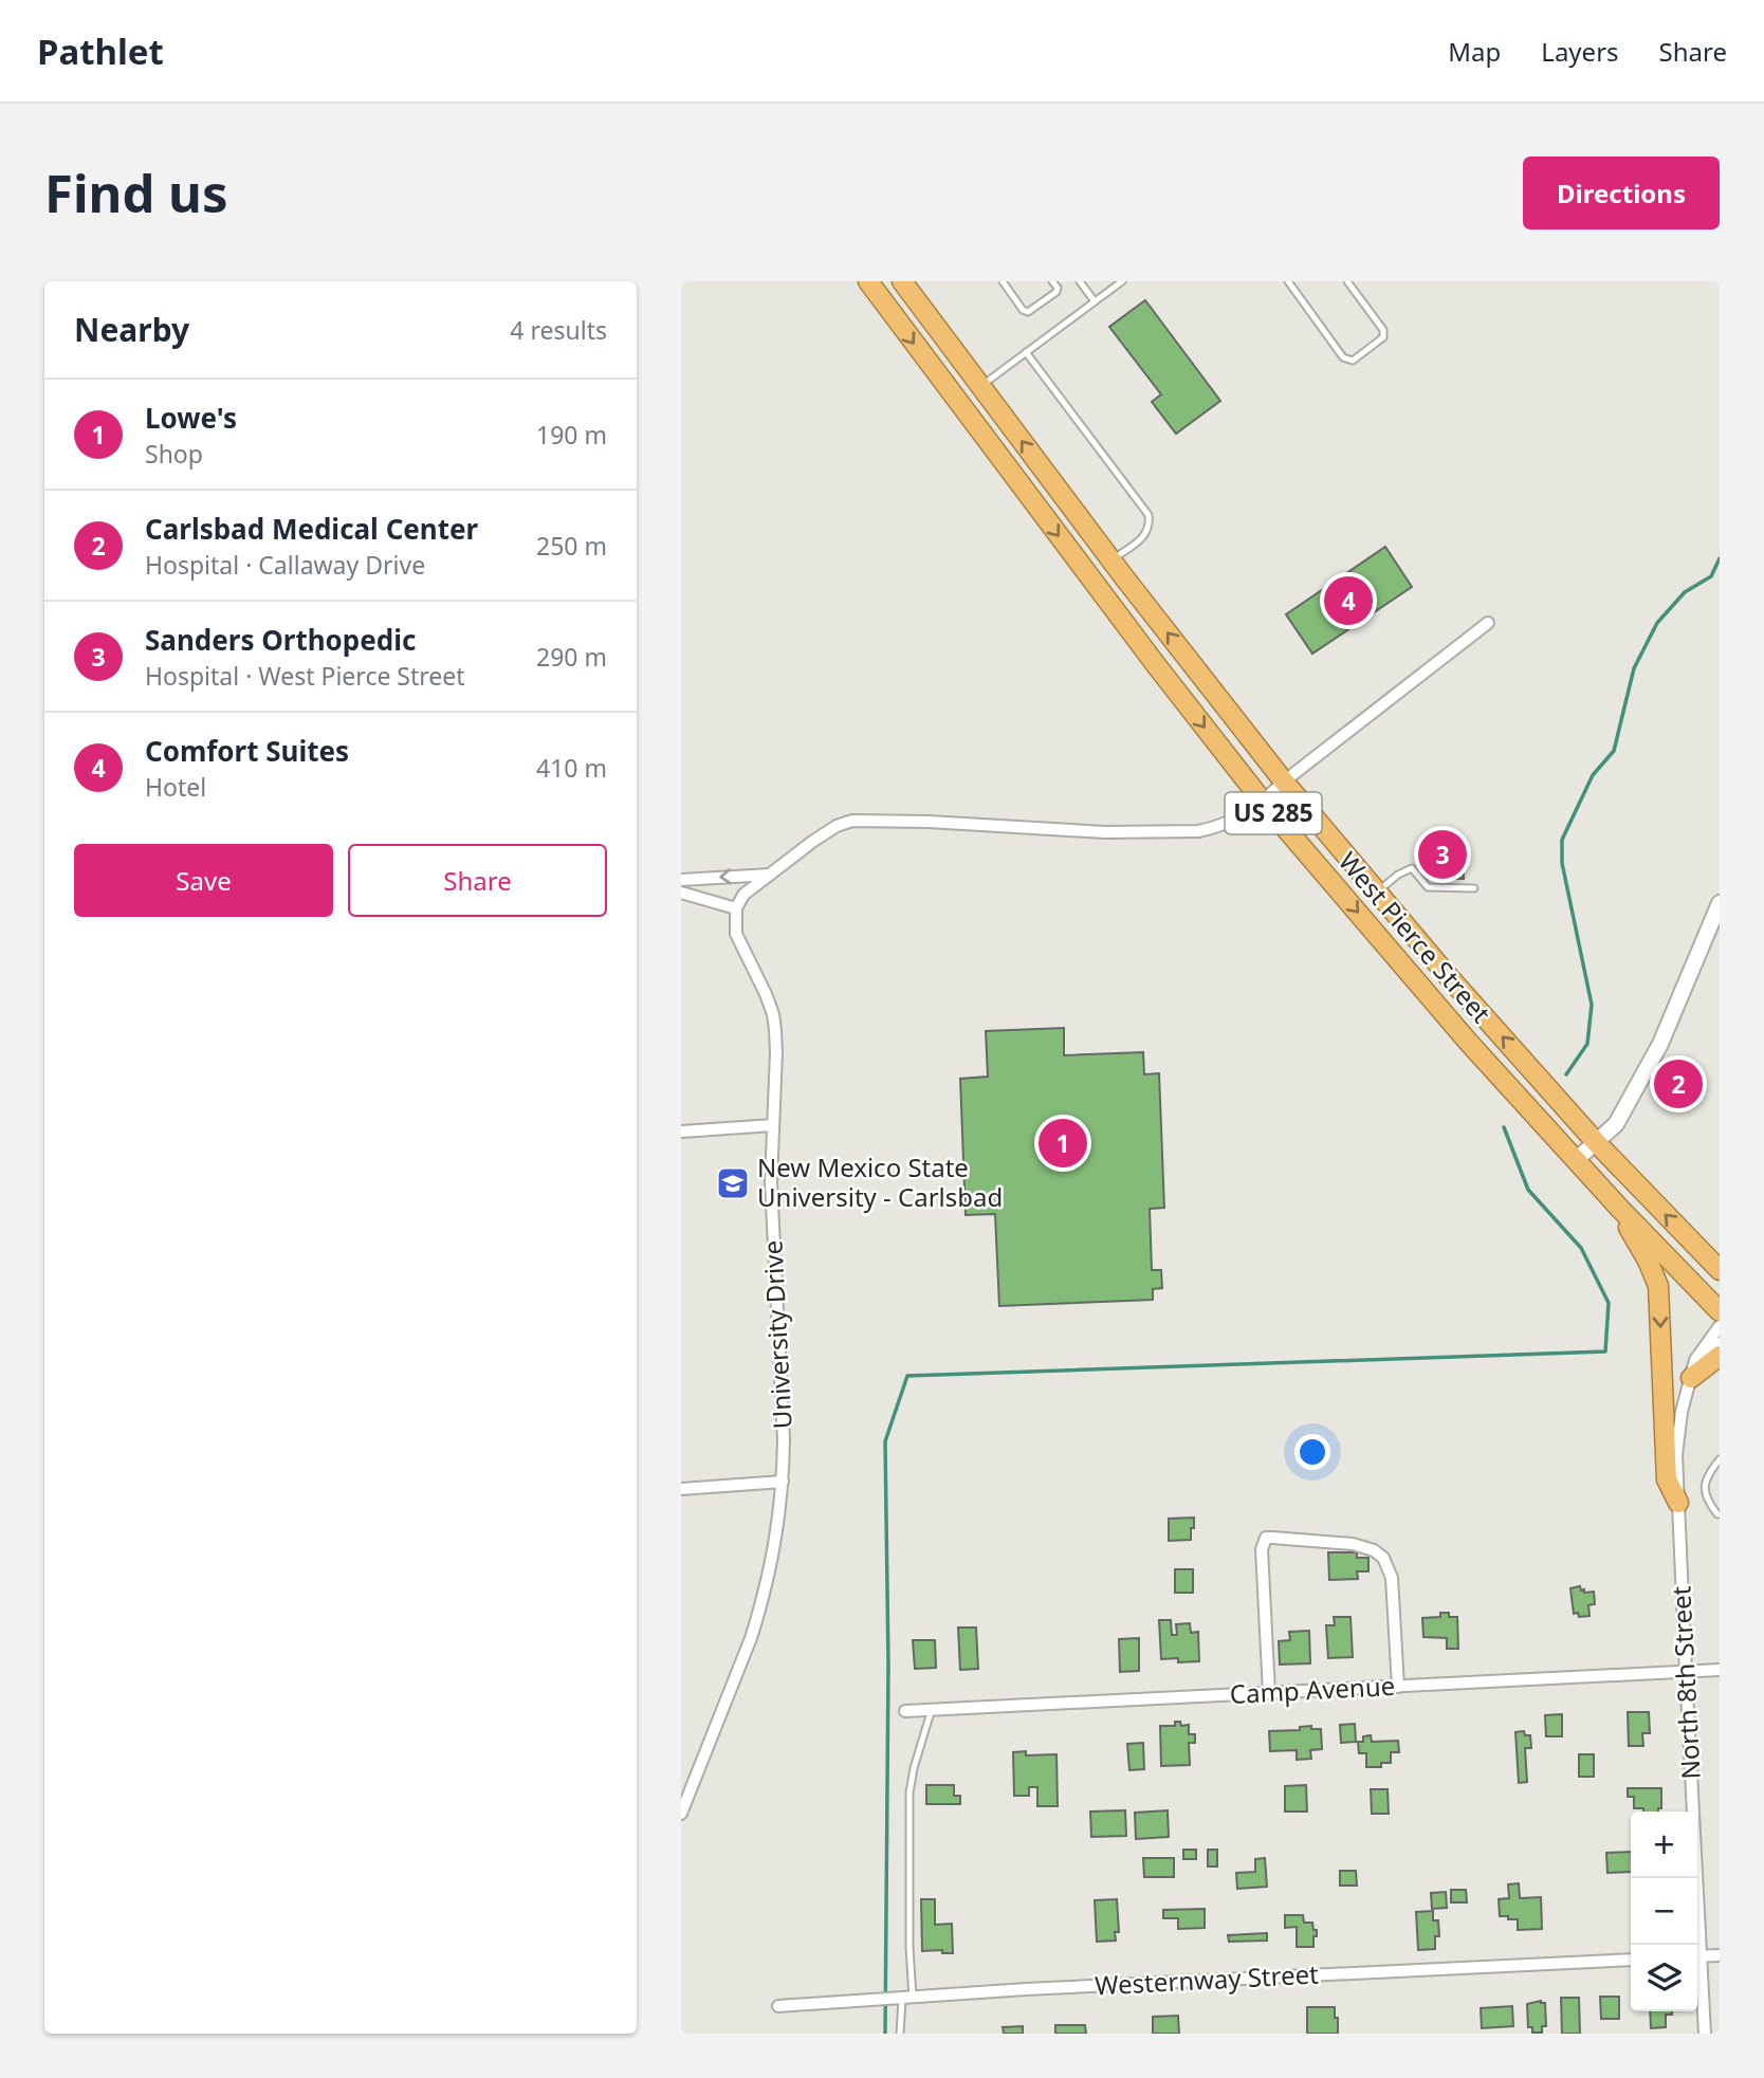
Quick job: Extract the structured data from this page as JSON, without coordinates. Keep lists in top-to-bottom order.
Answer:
{
  "streets": {
    "highway": ["US 285", "West Pierce Street"],
    "street": [
      "University Drive",
      "North 8th Street",
      "Camp Avenue",
      "Westernway Street"
    ]
  },
  "crossings": [
    ["North 8th Street", "Camp Avenue"]
  ],
  "places": {
    "school or university": ["New Mexico State University - Carlsbad"]
  },
  "page": {
    "header": "Pathlet",
    "nav": ["Map", "Layers", "Share"],
    "buttons": [
      "Directions",
      ["Save", "Share"]
    ],
    "title": "Find us",
    "heading": ["Nearby", "4 results"],
    "list": [
      {
        "mark": "1",
        "name": "Lowe's",
        "note": "Shop",
        "value": "190 m"
      },
      {
        "mark": "2",
        "name": "Carlsbad Medical Center",
        "note": "Hospital · Callaway Drive",
        "value": "250 m"
      },
      {
        "mark": "3",
        "name": "Sanders Orthopedic",
        "note": "Hospital · West Pierce Street",
        "value": "290 m"
      },
      {
        "mark": "4",
        "name": "Comfort Suites",
        "note": "Hotel",
        "value": "410 m"
      }
    ],
    "pins": [
      "4",
      "3",
      "2",
      "1"
    ],
    "map_buttons": ["+", "−"]
  }
}
